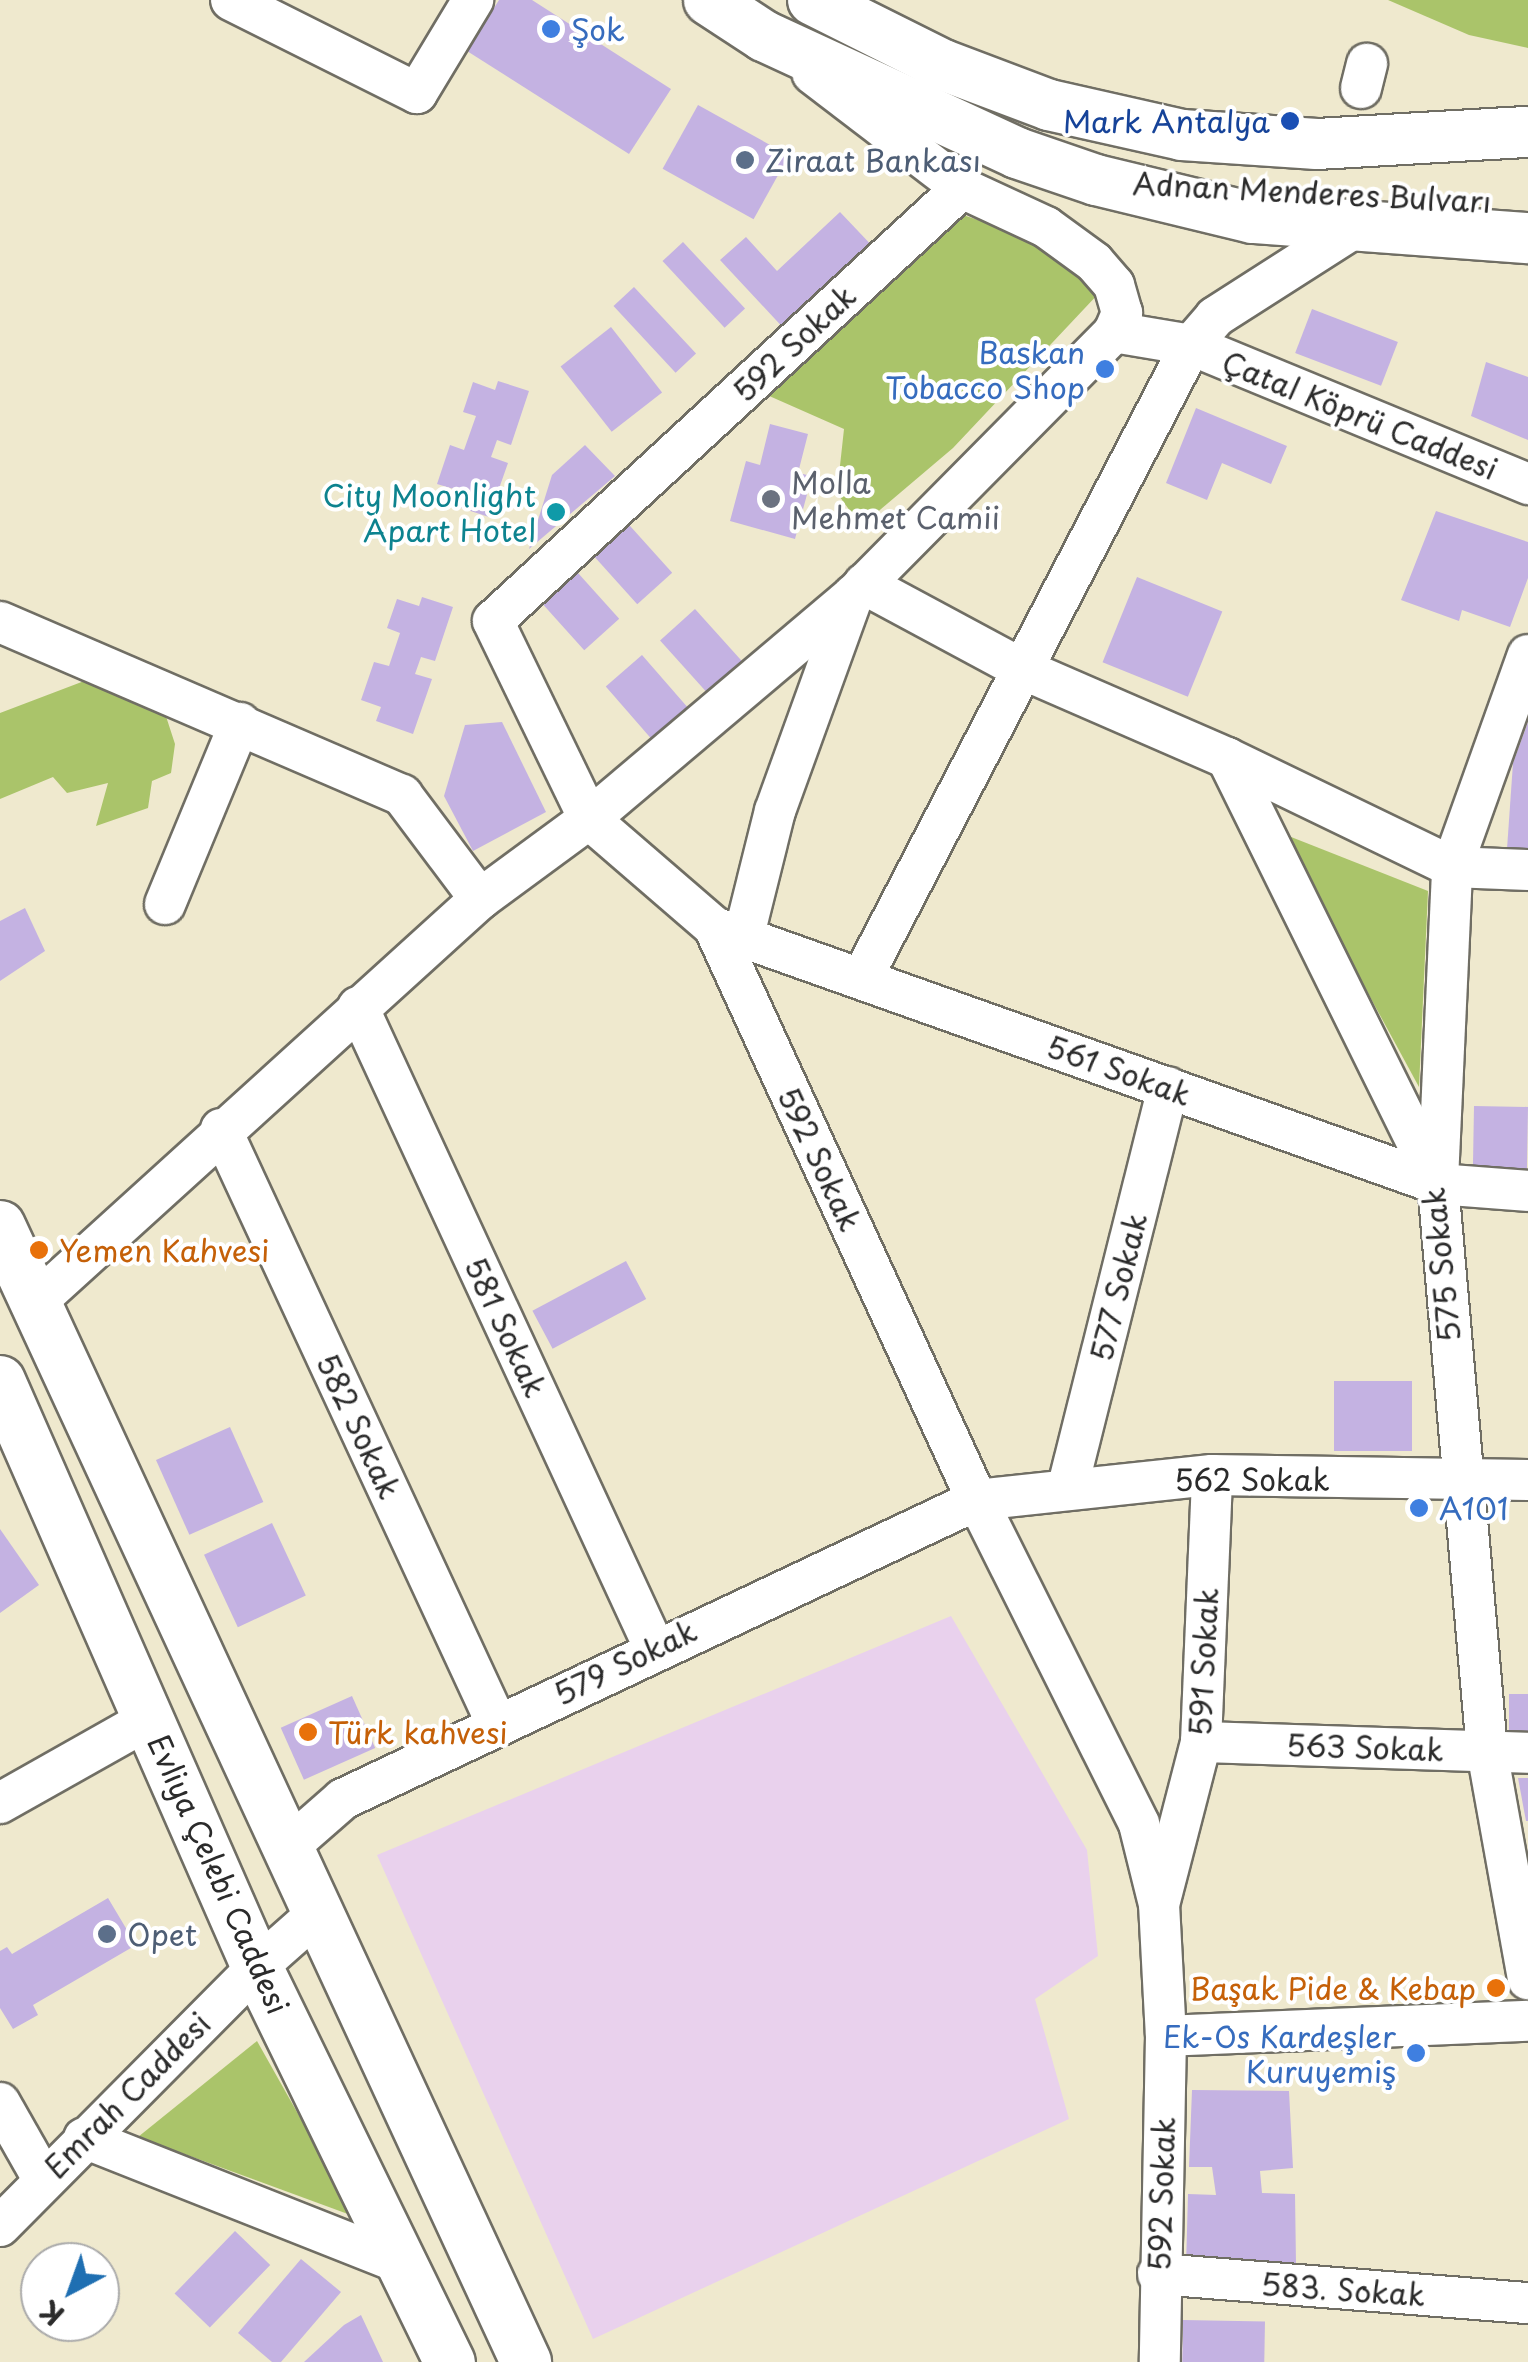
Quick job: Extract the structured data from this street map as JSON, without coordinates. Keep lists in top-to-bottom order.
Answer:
{
  "streets": {
    "main road": ["Adnan Menderes Bulvarı", "Evliya Çelebi Caddesi"],
    "street": [
      "592 Sokak",
      "Çatal Köprü Caddesi",
      "561 Sokak",
      "575 Sokak",
      "577 Sokak",
      "581 Sokak",
      "582 Sokak",
      "562 Sokak",
      "579 Sokak",
      "591 Sokak",
      "563 Sokak",
      "Emrah Caddesi",
      "583. Sokak"
    ]
  },
  "crossings": [
    ["592 Sokak", "561 Sokak"],
    ["592 Sokak", "562 Sokak"],
    ["592 Sokak", "579 Sokak"],
    ["592 Sokak", "591 Sokak"],
    ["592 Sokak", "583. Sokak"],
    ["561 Sokak", "575 Sokak"],
    ["561 Sokak", "577 Sokak"],
    ["575 Sokak", "562 Sokak"],
    ["575 Sokak", "563 Sokak"],
    ["577 Sokak", "562 Sokak"],
    ["581 Sokak", "579 Sokak"],
    ["582 Sokak", "579 Sokak"],
    ["562 Sokak", "579 Sokak"],
    ["562 Sokak", "591 Sokak"],
    ["591 Sokak", "563 Sokak"],
    ["Evliya Çelebi Caddesi", "Emrah Caddesi"]
  ],
  "places": [
    "Şok",
    "Mark Antalya",
    "Ziraat Bankası",
    "Baskan Tobacco Shop",
    "Molla Mehmet Camii",
    "City Moonlight Apart Hotel",
    "Yemen Kahvesi",
    "A101",
    "Türk kahvesi",
    "Opet",
    "Başak Pide & Kebap",
    "Ek-Os Kardeşler Kuruyemiş"
  ],
  "north": "bottom left"
}
